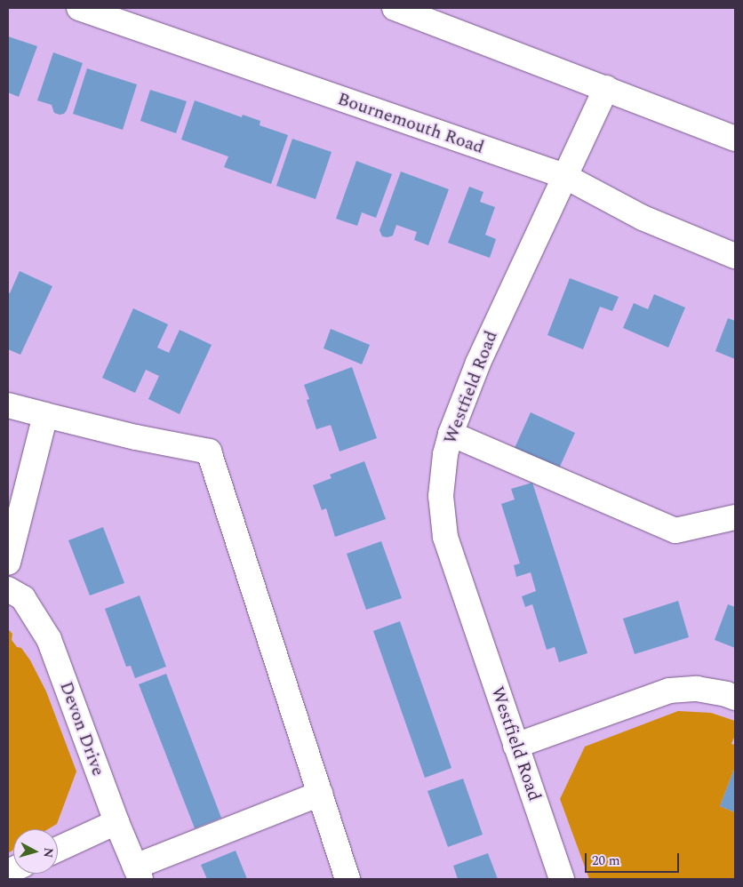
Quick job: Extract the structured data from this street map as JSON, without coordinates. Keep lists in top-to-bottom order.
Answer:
{
  "streets": {
    "street": ["Bournemouth Road", "Westfield Road", "Devon Drive"]
  },
  "crossings": [
    ["Bournemouth Road", "Westfield Road"]
  ],
  "scale_bar": "20 m",
  "north": "right"
}
